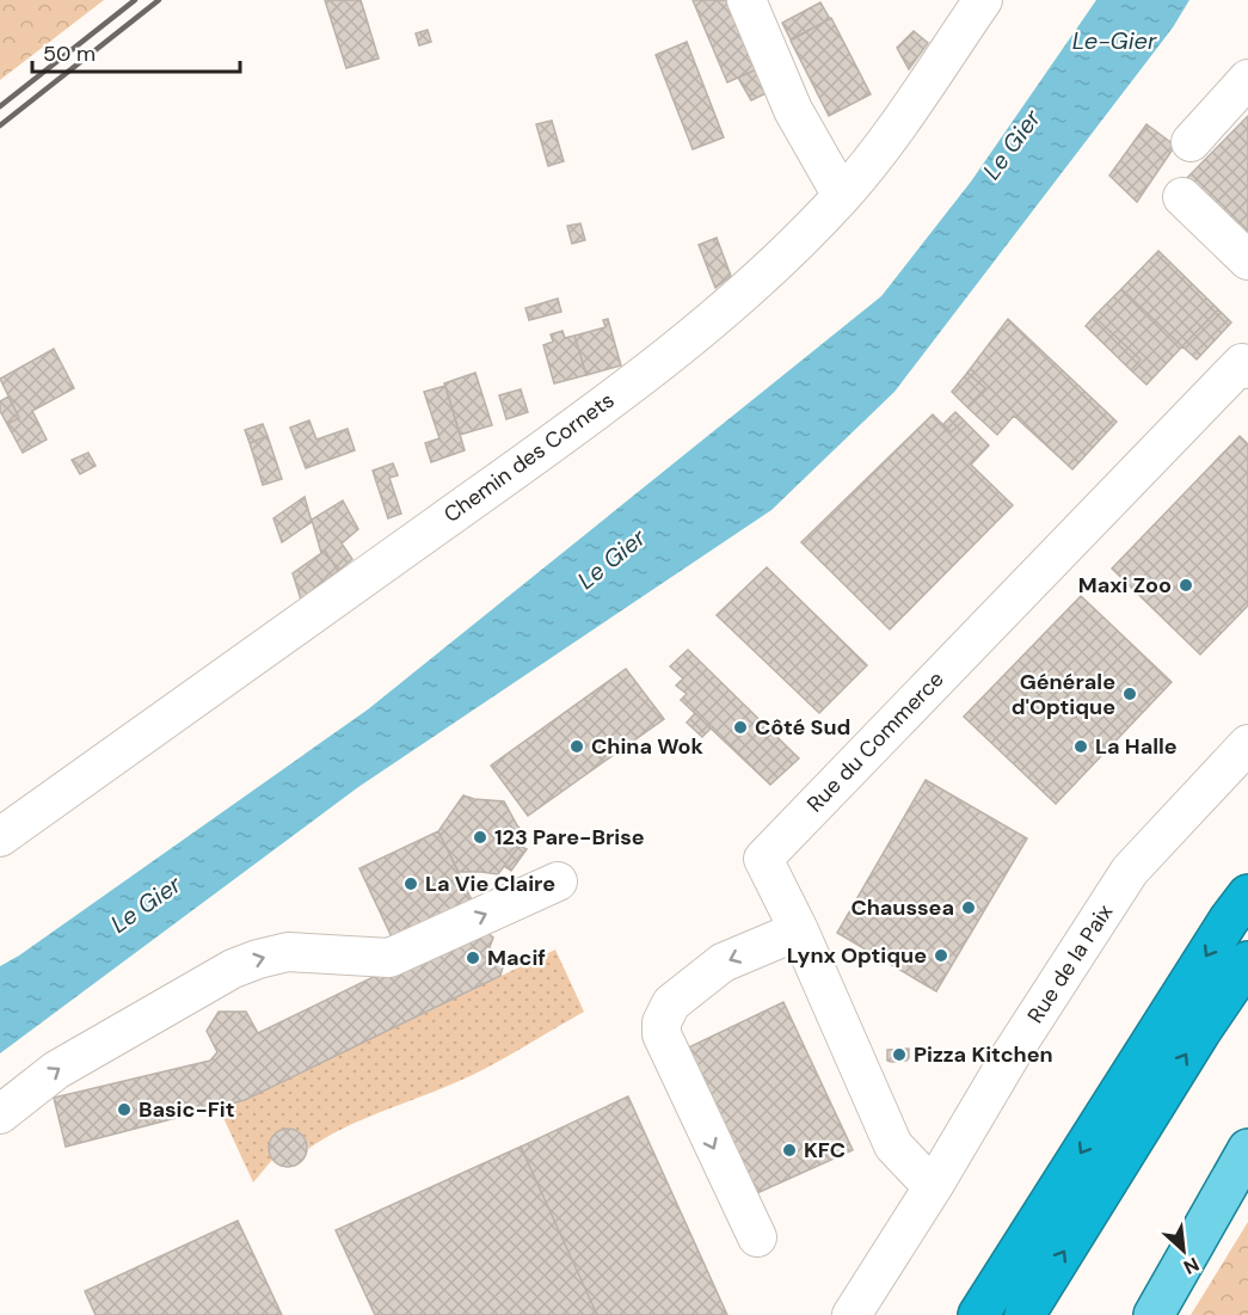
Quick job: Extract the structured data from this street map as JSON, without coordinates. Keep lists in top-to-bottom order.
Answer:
{
  "streets": {
    "street": ["Chemin des Cornets", "Rue du Commerce", "Rue de la Paix"]
  },
  "crossings": [
    ["Rue du Commerce", "Rue de la Paix"]
  ],
  "water": ["Le-Gier", "Le Gier"],
  "places": [
    "Maxi Zoo",
    "Générale d'Optique",
    "Côté Sud",
    "China Wok",
    "La Halle",
    "123 Pare-Brise",
    "La Vie Claire",
    "Chaussea",
    "Lynx Optique",
    "Macif",
    "Pizza Kitchen",
    "Basic-Fit",
    "KFC"
  ],
  "scale_bar": "50 m",
  "north": "bottom right"
}
